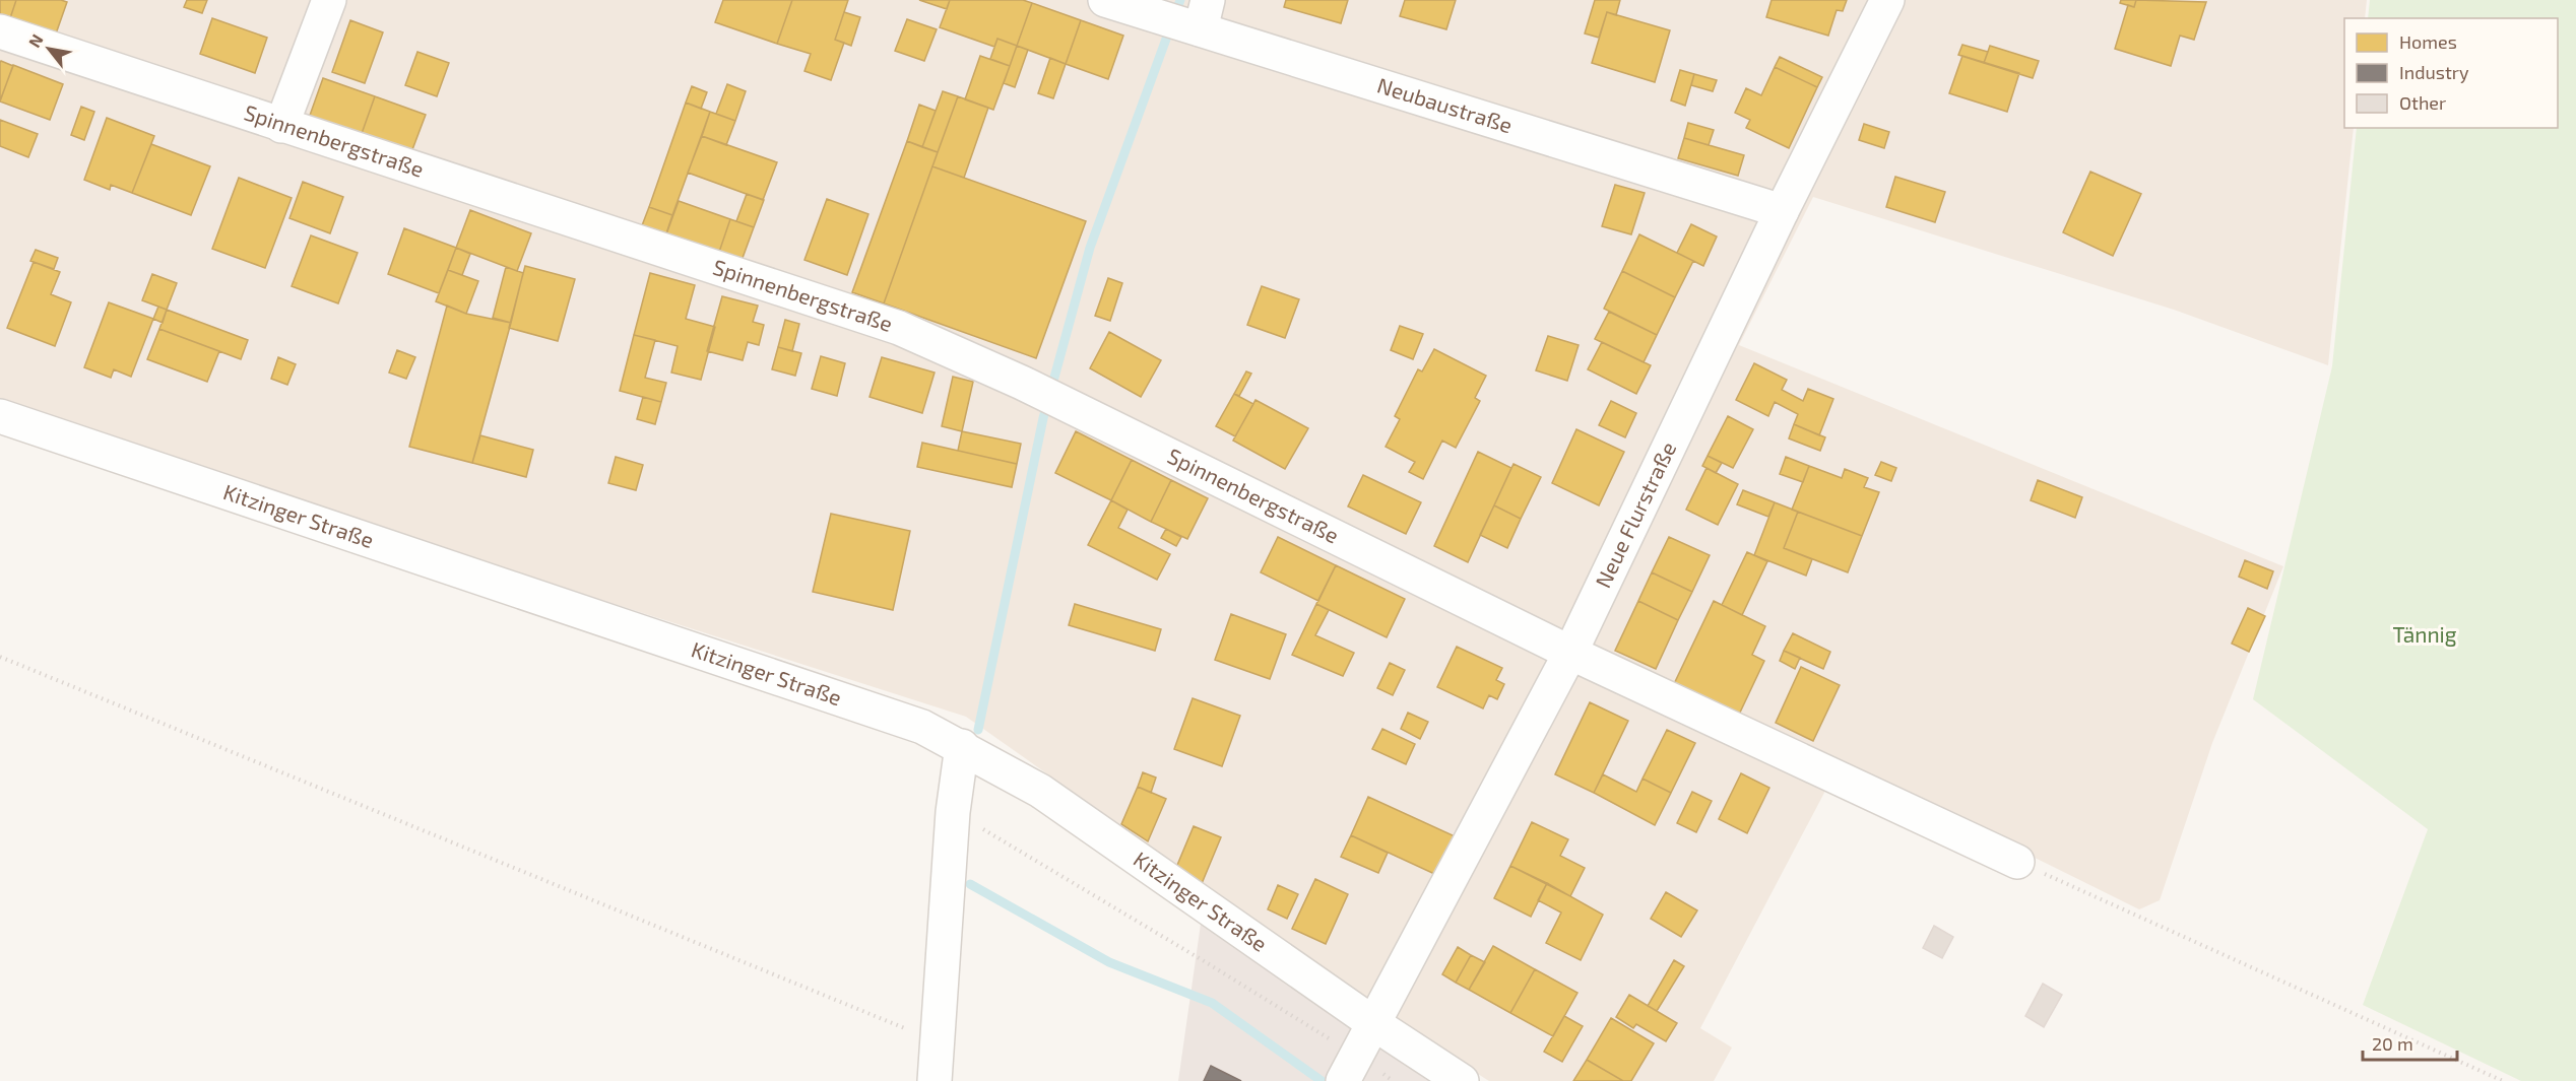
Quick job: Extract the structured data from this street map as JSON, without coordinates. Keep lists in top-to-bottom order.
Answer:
{
  "streets": {
    "street": [
      "Neubaustraße",
      "Spinnenbergstraße",
      "Neue Flurstraße",
      "Kitzinger Straße"
    ]
  },
  "crossings": [
    ["Neubaustraße", "Neue Flurstraße"],
    ["Spinnenbergstraße", "Neue Flurstraße"],
    ["Neue Flurstraße", "Kitzinger Straße"]
  ],
  "parks": ["Tännig"],
  "legend": ["Homes", "Industry", "Other"],
  "scale_bar": "20 m",
  "north": "top left"
}
